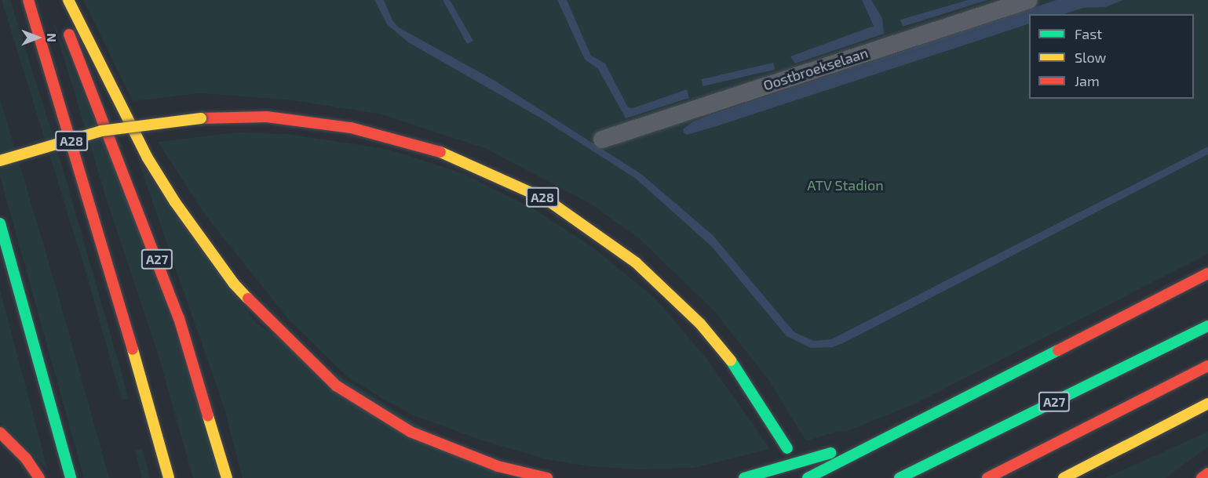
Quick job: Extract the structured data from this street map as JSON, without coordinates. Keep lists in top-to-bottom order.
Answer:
{
  "streets": {
    "highway": ["A28", "A27"],
    "street": ["Oostbroekselaan"]
  },
  "parks": ["ATV Stadion"],
  "legend": ["Fast", "Slow", "Jam"],
  "north": "right"
}
